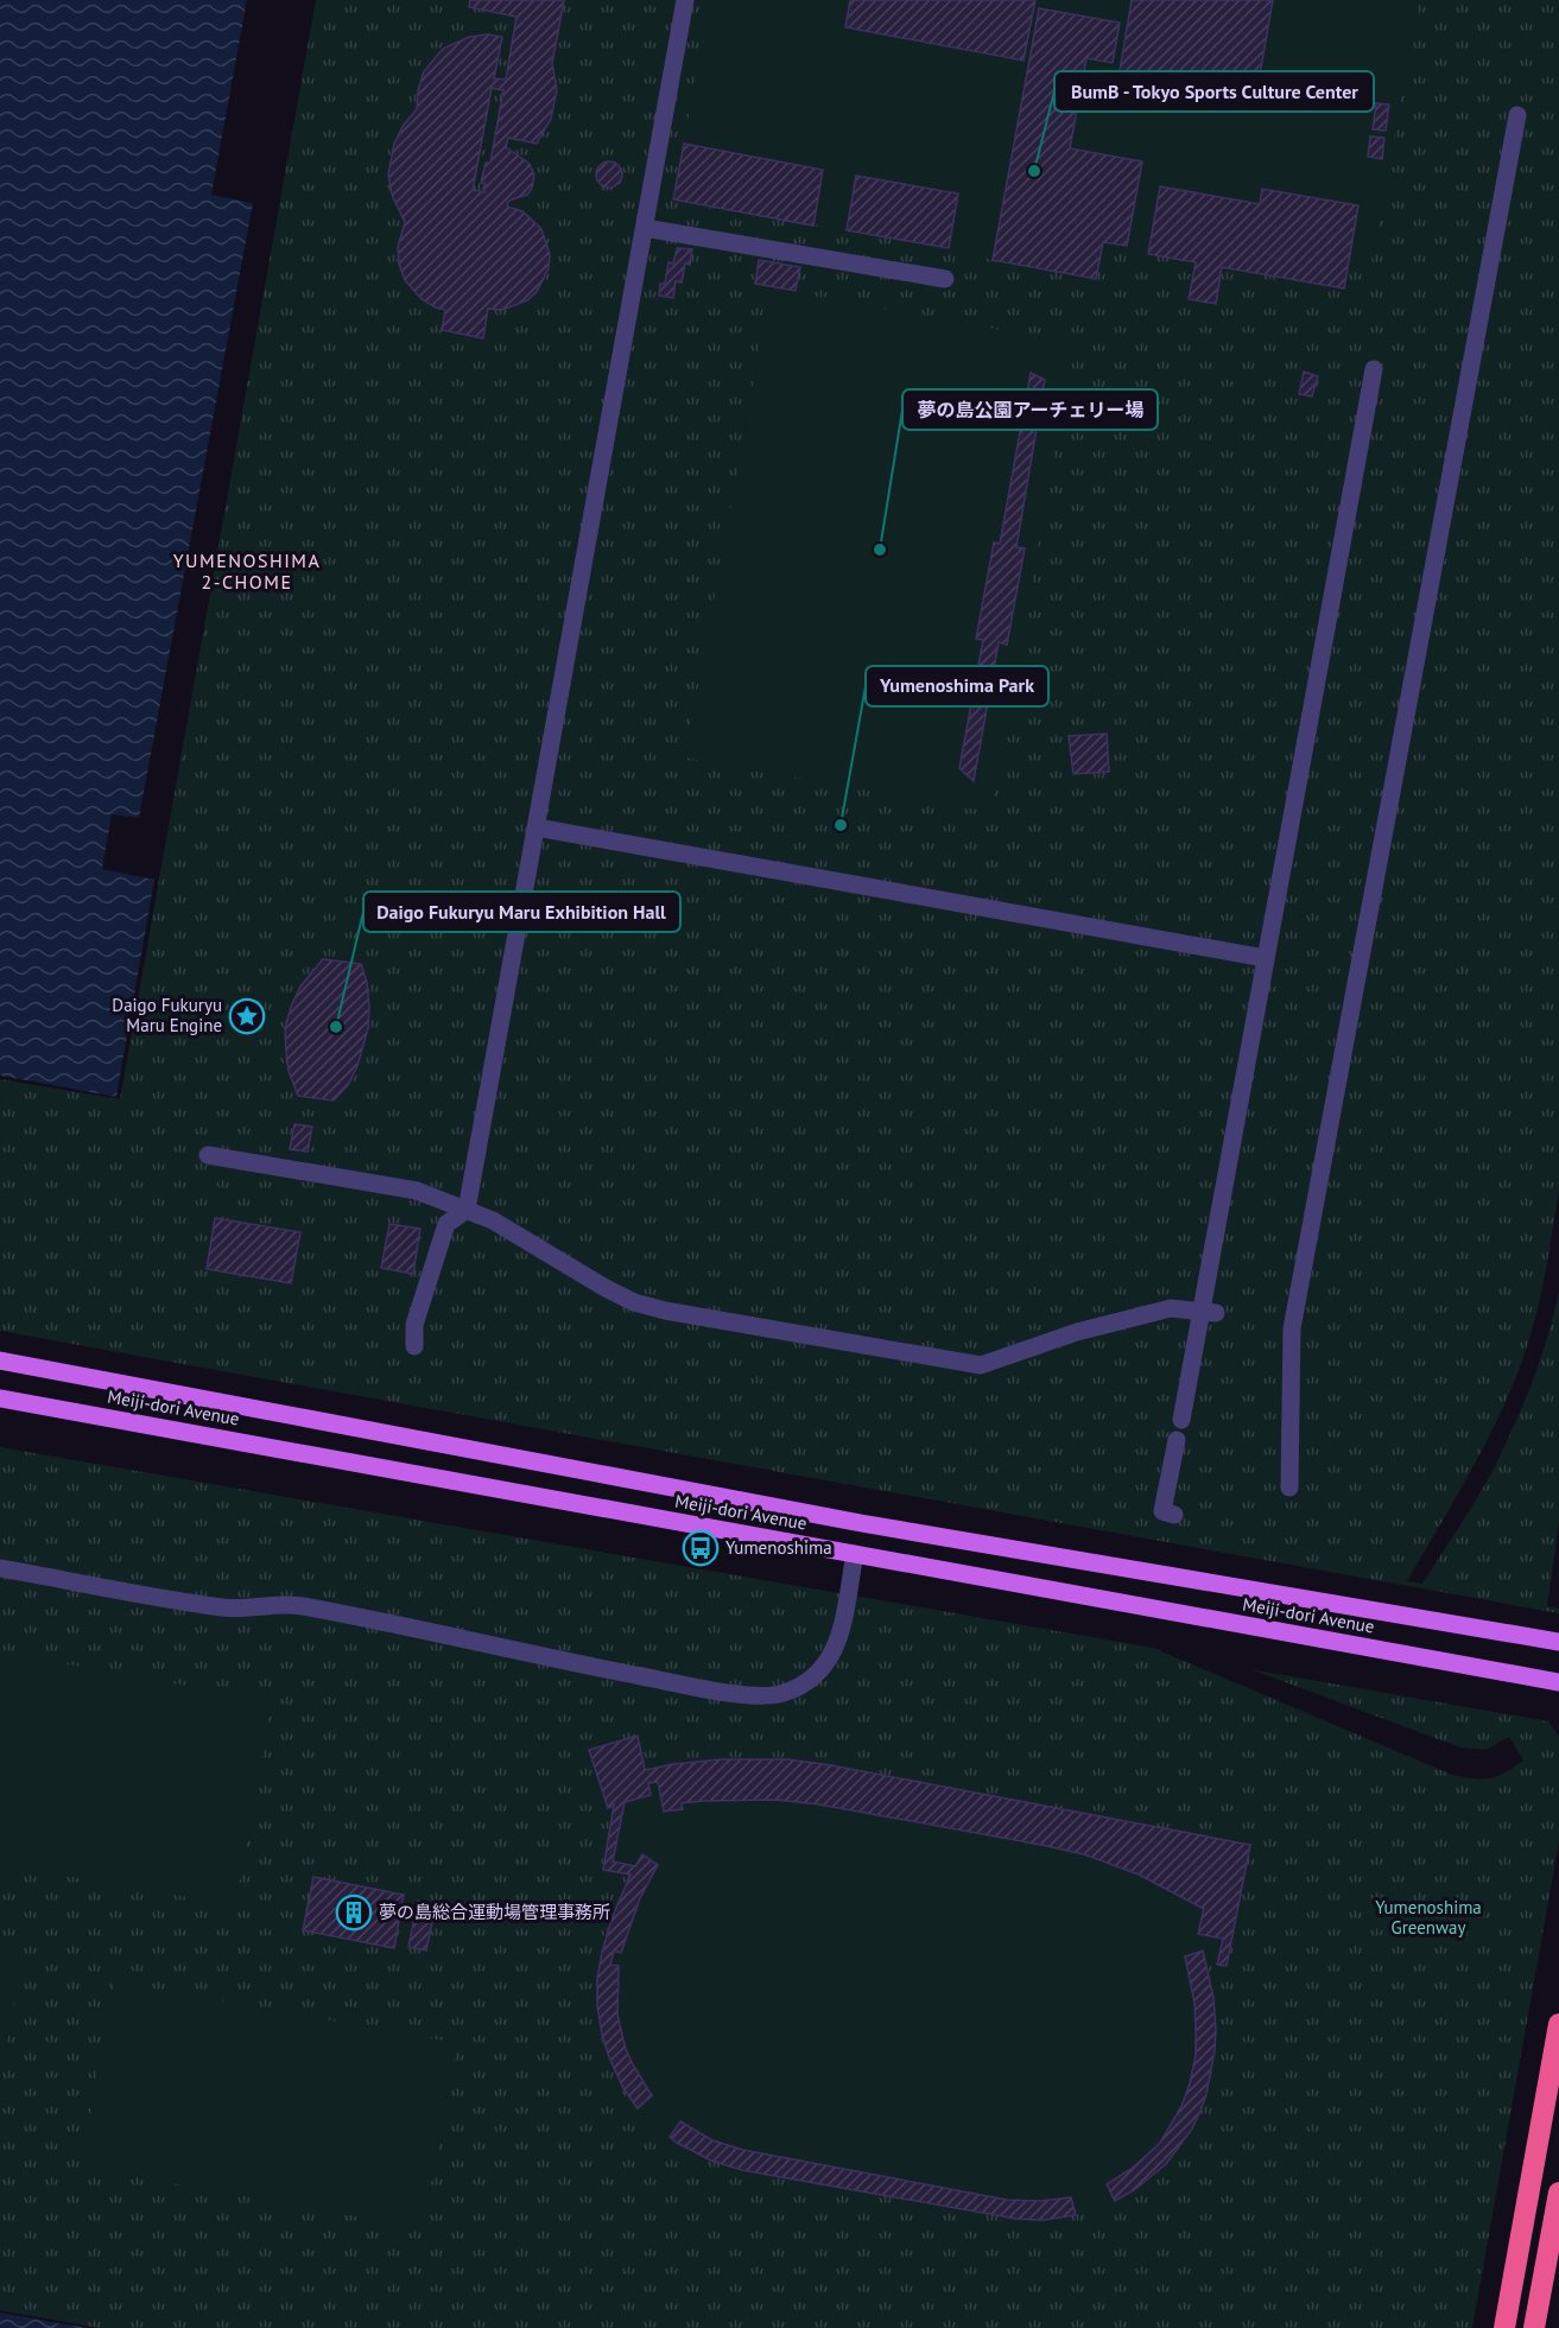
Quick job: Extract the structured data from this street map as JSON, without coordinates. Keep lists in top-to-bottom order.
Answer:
{
  "streets": {
    "main road": ["Meiji-dori Avenue"]
  },
  "districts": ["YUMENOSHIMA 2-CHOME"],
  "parks": ["Yumenoshima Greenway"],
  "places": {
    "other": [
      "BumB - Tokyo Sports Culture Center",
      "夢の島公園アーチェリー場",
      "Yumenoshima Park",
      "Daigo Fukuryu Maru Exhibition Hall"
    ],
    "place": ["Daigo Fukuryu Maru Engine"],
    "bus stop": ["Yumenoshima"],
    "building": ["夢の島総合運動場管理事務所"]
  }
}
